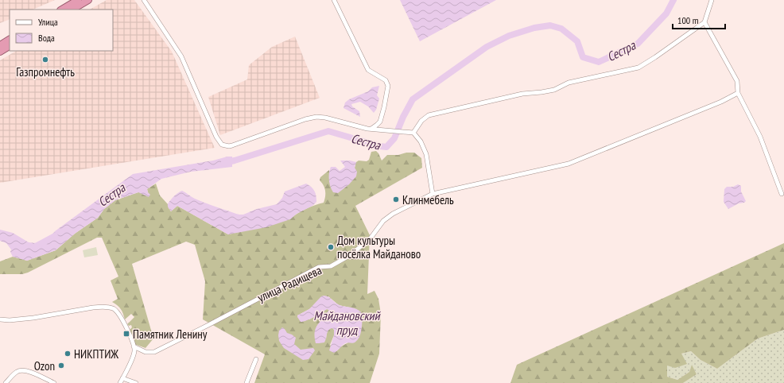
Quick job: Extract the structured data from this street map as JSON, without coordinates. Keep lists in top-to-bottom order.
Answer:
{
  "streets": {
    "street": ["улица Радищева"]
  },
  "water": ["Сестра", "Майдановский пруд"],
  "places": {
    "other": [
      "Газпромнефть",
      "Клинмебель",
      "Дом культуры посёлка Майданово",
      "НИКПТИЖ",
      "Ozon"
    ],
    "transit": ["Памятник Ленину"]
  },
  "legend": ["Улица", "Вода"],
  "scale_bar": "100 m"
}
